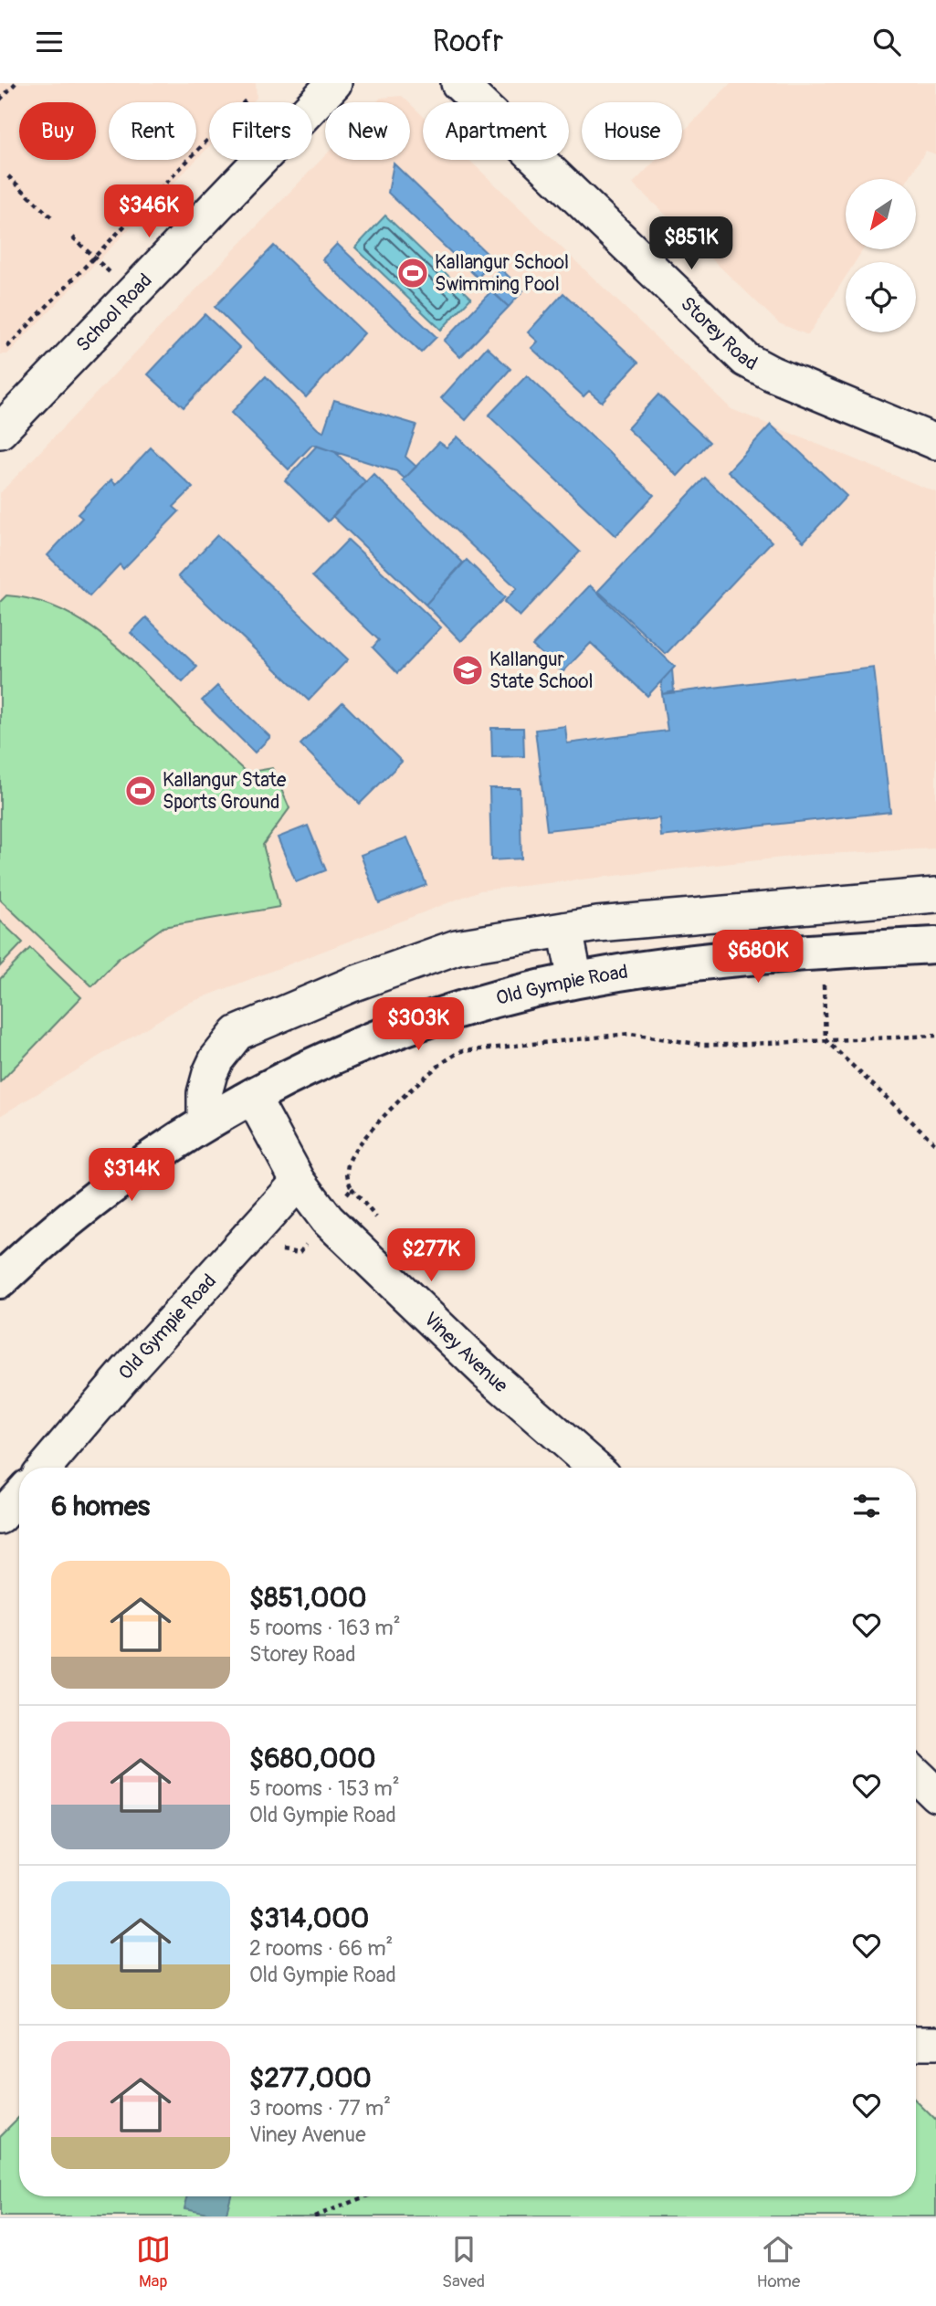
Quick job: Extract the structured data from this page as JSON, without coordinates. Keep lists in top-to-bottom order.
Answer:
{
  "streets": {
    "main road": ["Old Gympie Road"],
    "street": ["School Road", "Storey Road", "Viney Avenue"]
  },
  "crossings": [
    ["Old Gympie Road", "Viney Avenue"]
  ],
  "places": {
    "sports": ["Kallangur School Swimming Pool", "Kallangur State Sports Ground"],
    "school or university": ["Kallangur State School"]
  },
  "north": "bottom left",
  "page": {
    "header": "Roofr",
    "chip": [
      "Buy",
      "Rent",
      "Filters",
      "New",
      "Apartment",
      "House"
    ],
    "price": [
      "$346K",
      "$851K",
      "$680K",
      "$303K",
      "$314K",
      "$277K"
    ],
    "heading": "6 homes",
    "list": [
      {
        "name": "$851,000",
        "note": "5 rooms · 163 m² · Storey Road"
      },
      {
        "name": "$680,000",
        "note": "5 rooms · 153 m² · Old Gympie Road"
      },
      {
        "name": "$314,000",
        "note": "2 rooms · 66 m² · Old Gympie Road"
      },
      {
        "name": "$277,000",
        "note": "3 rooms · 77 m² · Viney Avenue"
      }
    ],
    "tabs": ["Map", "Saved", "Home"]
  }
}
